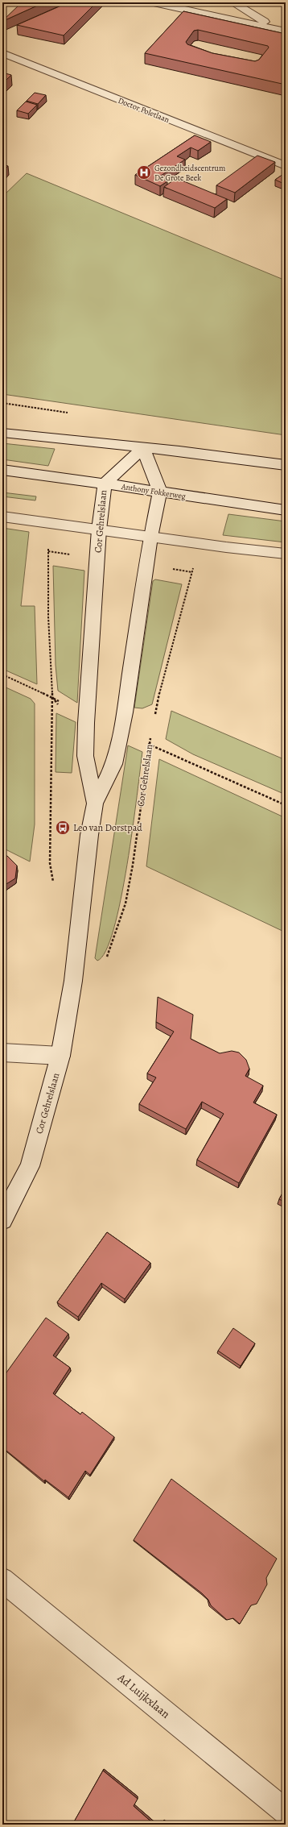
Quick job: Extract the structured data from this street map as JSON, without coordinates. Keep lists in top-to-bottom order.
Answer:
{
  "streets": {
    "street": [
      "Doctor Poletlaan",
      "Anthony Fokkerweg",
      "Cor Gehrelslaan",
      "Ad Luijkxlaan"
    ]
  },
  "crossings": [
    ["Anthony Fokkerweg", "Cor Gehrelslaan"]
  ],
  "places": {
    "hospital": ["Gezondheidscentrum De Grote Beek"],
    "bus stop": ["Leo van Dorstpad"]
  }
}
